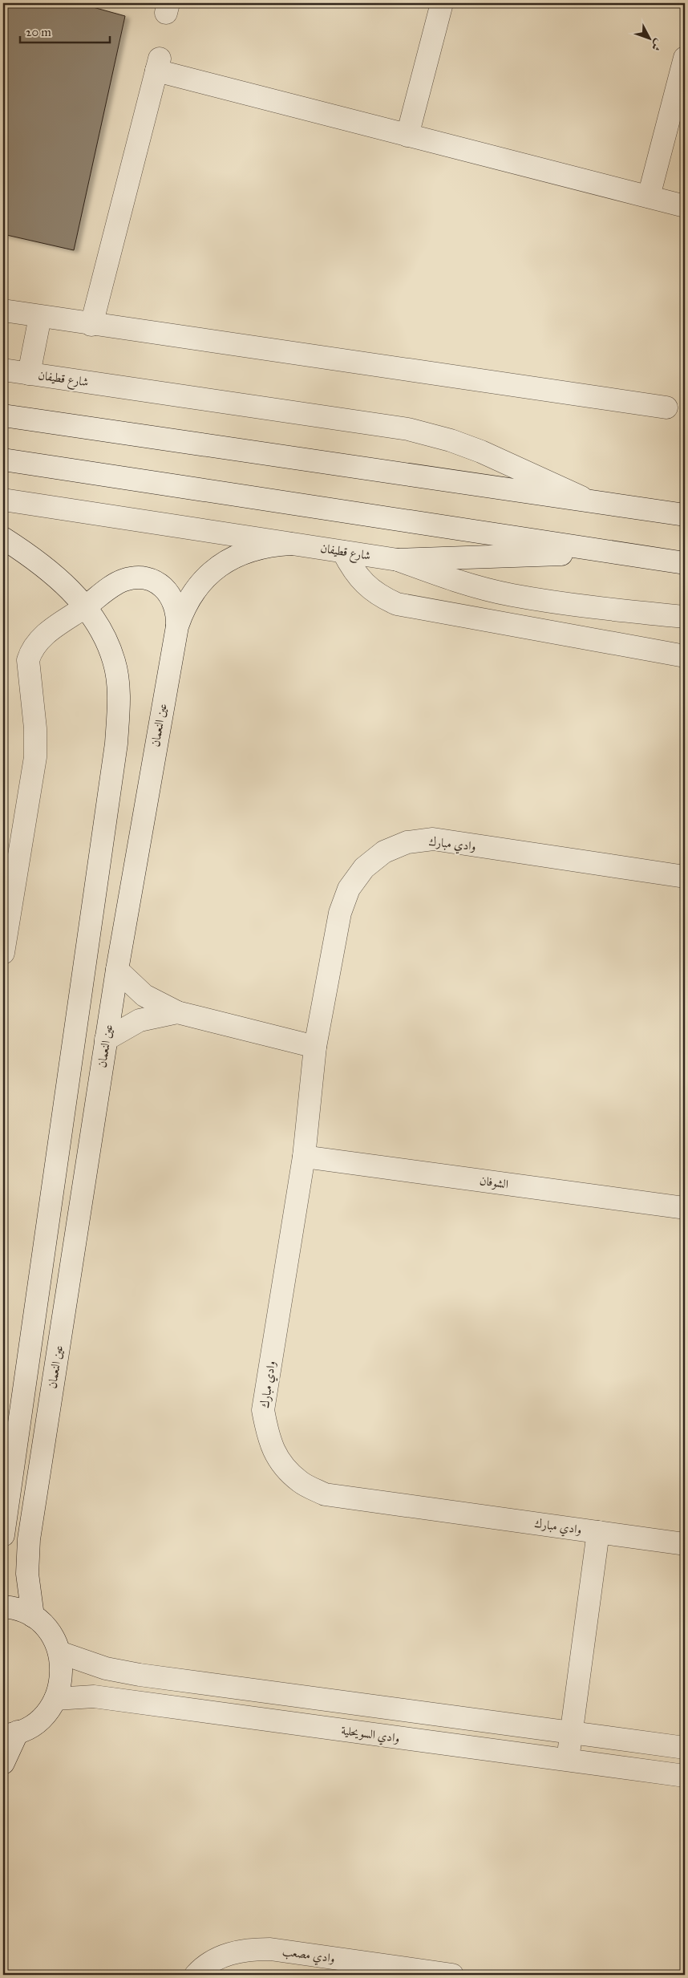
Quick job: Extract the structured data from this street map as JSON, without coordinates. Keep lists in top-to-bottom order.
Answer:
{
  "streets": {
    "street": [
      "شارع قطيفان",
      "عين النعمان",
      "وادي مبارك",
      "الشوفان",
      "وادي السويحلية",
      "وادي مصعب"
    ]
  },
  "crossings": [
    ["شارع قطيفان", "عين النعمان"],
    ["وادي مبارك", "الشوفان"],
    ["وادي مبارك", "وادي السويحلية"]
  ],
  "scale_bar": "20 m",
  "north": "bottom right"
}
